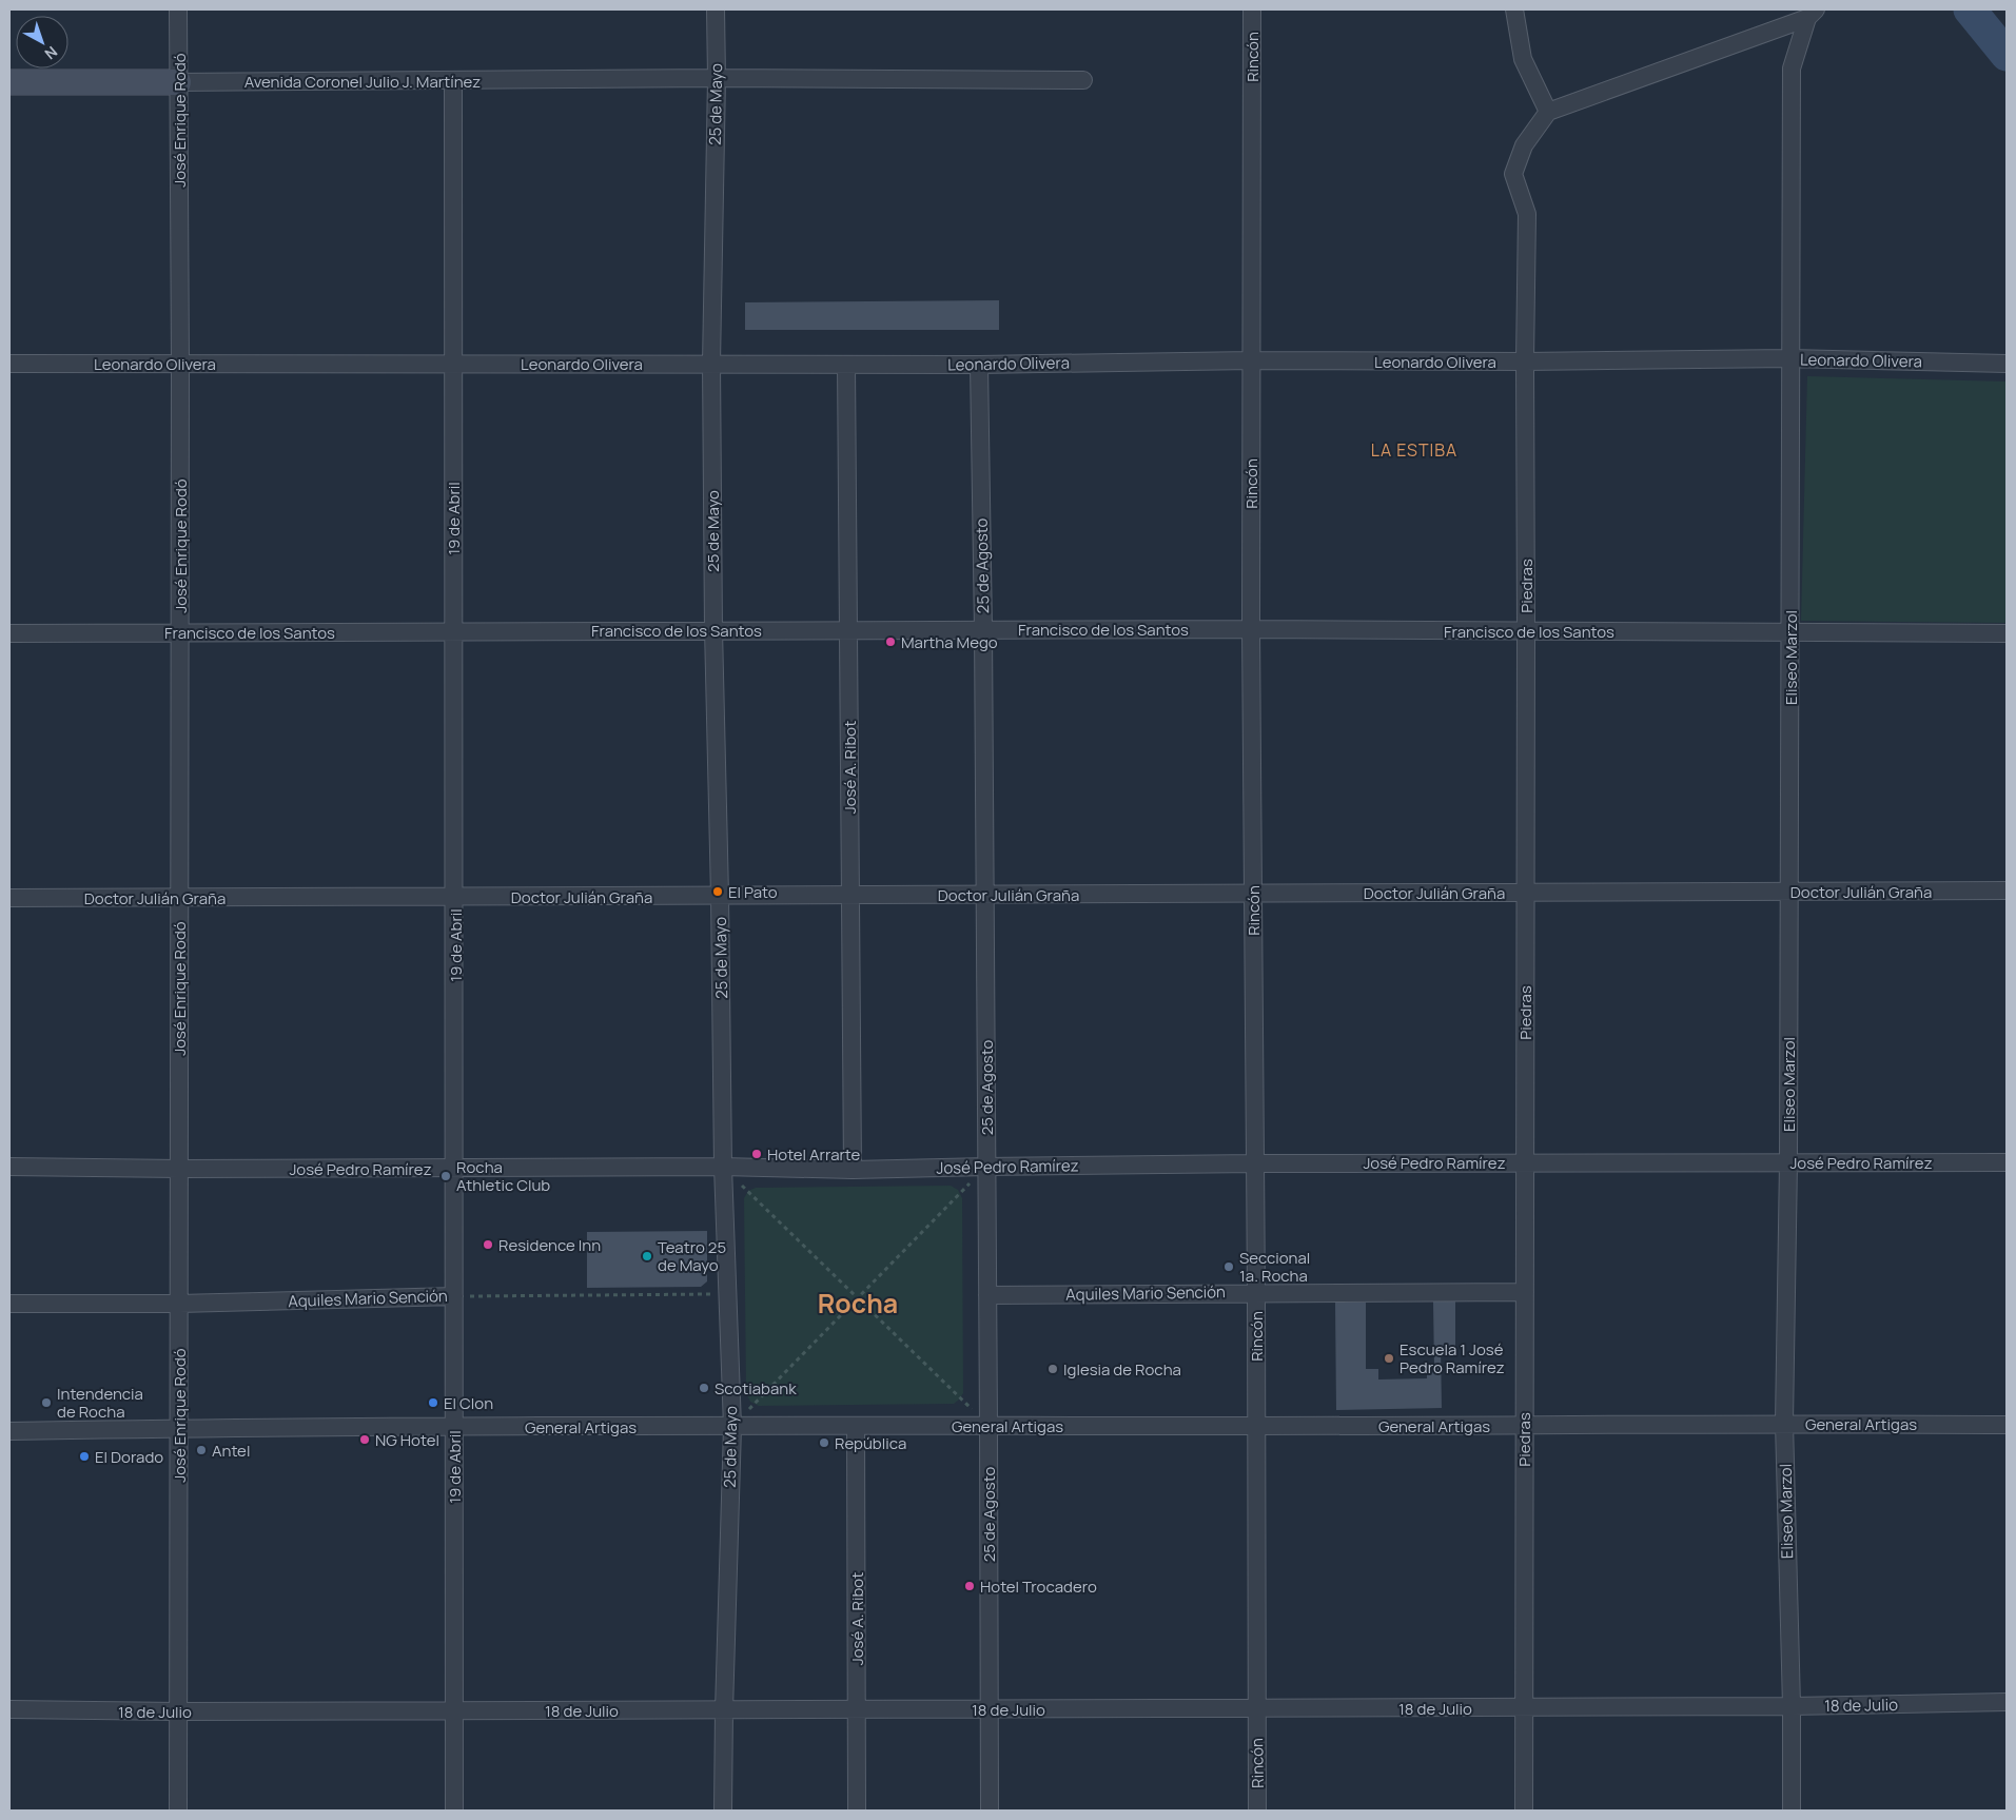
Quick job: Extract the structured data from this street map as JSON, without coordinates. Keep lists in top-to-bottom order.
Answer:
{
  "streets": {
    "street": [
      "Rincón",
      "Avenida Coronel Julio J. Martínez",
      "25 de Mayo",
      "José Enrique Rodó",
      "Leonardo Olivera",
      "19 de Abril",
      "25 de Agosto",
      "Piedras",
      "Francisco de los Santos",
      "Eliseo Marzol",
      "José A. Ribot",
      "Doctor Julián Graña",
      "José Pedro Ramírez",
      "Aquiles Mario Sención",
      "General Artigas",
      "18 de Julio"
    ]
  },
  "crossings": [
    ["Rincón", "Leonardo Olivera"],
    ["Rincón", "Francisco de los Santos"],
    ["Rincón", "Doctor Julián Graña"],
    ["Rincón", "José Pedro Ramírez"],
    ["Rincón", "Aquiles Mario Sención"],
    ["Rincón", "General Artigas"],
    ["Rincón", "18 de Julio"],
    ["Avenida Coronel Julio J. Martínez", "25 de Mayo"],
    ["Avenida Coronel Julio J. Martínez", "José Enrique Rodó"],
    ["Avenida Coronel Julio J. Martínez", "19 de Abril"],
    ["25 de Mayo", "Leonardo Olivera"],
    ["25 de Mayo", "Francisco de los Santos"],
    ["25 de Mayo", "Doctor Julián Graña"],
    ["25 de Mayo", "José Pedro Ramírez"],
    ["25 de Mayo", "Aquiles Mario Sención"],
    ["25 de Mayo", "General Artigas"],
    ["25 de Mayo", "18 de Julio"],
    ["José Enrique Rodó", "Leonardo Olivera"],
    ["José Enrique Rodó", "Francisco de los Santos"],
    ["José Enrique Rodó", "Doctor Julián Graña"],
    ["José Enrique Rodó", "José Pedro Ramírez"],
    ["José Enrique Rodó", "Aquiles Mario Sención"],
    ["José Enrique Rodó", "General Artigas"],
    ["José Enrique Rodó", "18 de Julio"],
    ["Leonardo Olivera", "19 de Abril"],
    ["Leonardo Olivera", "25 de Agosto"],
    ["Leonardo Olivera", "Piedras"],
    ["Leonardo Olivera", "Eliseo Marzol"],
    ["Leonardo Olivera", "José A. Ribot"],
    ["19 de Abril", "Francisco de los Santos"],
    ["19 de Abril", "Doctor Julián Graña"],
    ["19 de Abril", "José Pedro Ramírez"],
    ["19 de Abril", "Aquiles Mario Sención"],
    ["19 de Abril", "General Artigas"],
    ["19 de Abril", "18 de Julio"],
    ["25 de Agosto", "Francisco de los Santos"],
    ["25 de Agosto", "Doctor Julián Graña"],
    ["25 de Agosto", "José Pedro Ramírez"],
    ["25 de Agosto", "Aquiles Mario Sención"],
    ["25 de Agosto", "General Artigas"],
    ["25 de Agosto", "18 de Julio"],
    ["Piedras", "Francisco de los Santos"],
    ["Piedras", "Doctor Julián Graña"],
    ["Piedras", "José Pedro Ramírez"],
    ["Piedras", "Aquiles Mario Sención"],
    ["Piedras", "General Artigas"],
    ["Piedras", "18 de Julio"],
    ["Francisco de los Santos", "Eliseo Marzol"],
    ["Francisco de los Santos", "José A. Ribot"],
    ["Eliseo Marzol", "Doctor Julián Graña"],
    ["Eliseo Marzol", "José Pedro Ramírez"],
    ["Eliseo Marzol", "General Artigas"],
    ["Eliseo Marzol", "18 de Julio"],
    ["José A. Ribot", "Doctor Julián Graña"],
    ["José A. Ribot", "José Pedro Ramírez"],
    ["José A. Ribot", "General Artigas"],
    ["José A. Ribot", "18 de Julio"]
  ],
  "districts": ["LA ESTIBA", "Rocha"],
  "places": [
    "Martha Mego",
    "El Pato",
    "Hotel Arrarte",
    "Rocha Athletic Club",
    "Residence Inn",
    "Teatro 25 de Mayo",
    "Seccional 1a. Rocha",
    "Escuela 1 José Pedro Ramírez",
    "Iglesia de Rocha",
    "Scotiabank",
    "Intendencia de Rocha",
    "El Clon",
    "NG Hotel",
    "República",
    "Antel",
    "El Dorado",
    "Hotel Trocadero"
  ],
  "north": "bottom right"
}
